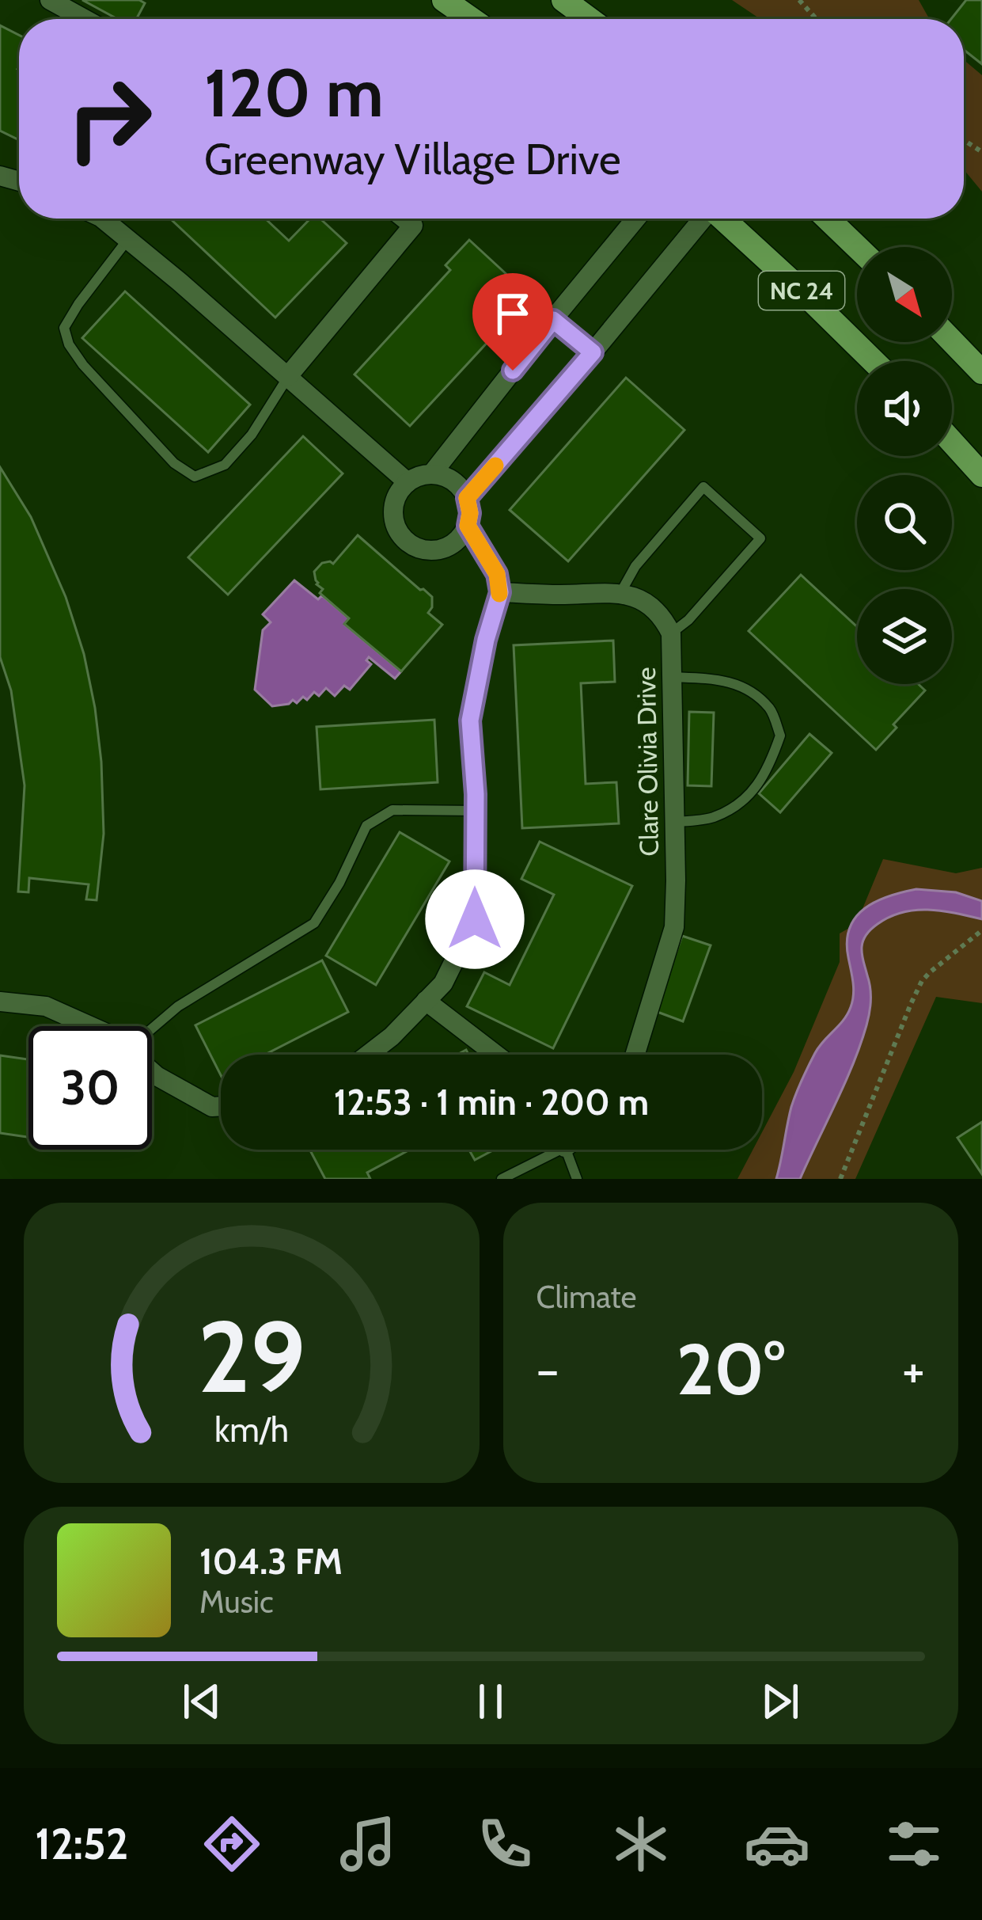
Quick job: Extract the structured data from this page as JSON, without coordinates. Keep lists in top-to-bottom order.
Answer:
{
  "streets": {
    "main road": ["NC 24"],
    "street": ["Clare Olivia Drive"]
  },
  "north": "bottom right",
  "page": {
    "turn": ["120 m", "Greenway Village Drive"],
    "limit": "30",
    "trip": "12:53 · 1 min · 200 m",
    "tile": "Climate",
    "heat": ["−", "20°", "+"],
    "song": ["104.3 FM", "Music"],
    "tabs": "12:52",
    "gauge": ["29", "km/h"]
  }
}
